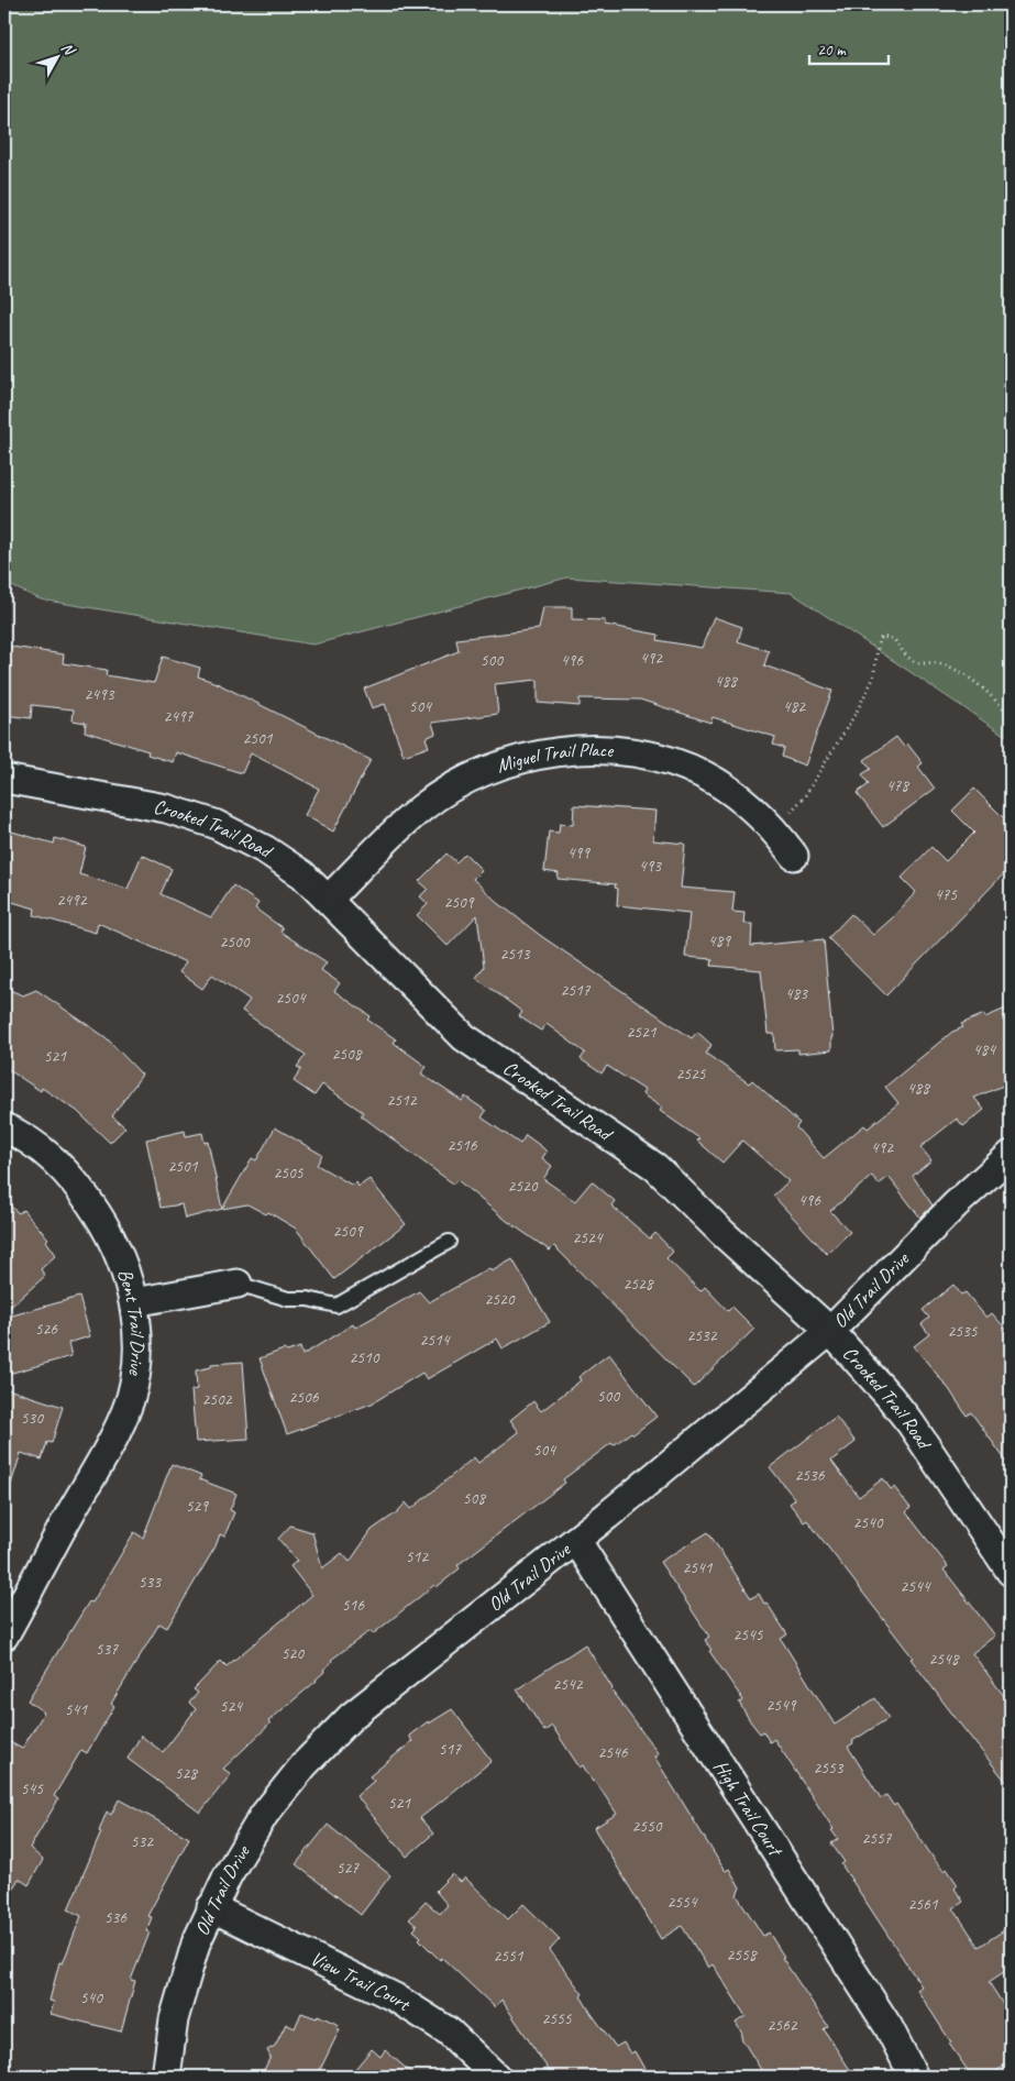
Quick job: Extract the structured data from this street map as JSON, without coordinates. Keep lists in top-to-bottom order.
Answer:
{
  "streets": {
    "street": [
      "Miguel Trail Place",
      "Crooked Trail Road",
      "Old Trail Drive",
      "Bent Trail Drive",
      "High Trail Court",
      "View Trail Court"
    ]
  },
  "crossings": [
    ["Miguel Trail Place", "Crooked Trail Road"],
    ["Crooked Trail Road", "Old Trail Drive"],
    ["Old Trail Drive", "High Trail Court"],
    ["Old Trail Drive", "View Trail Court"]
  ],
  "house_numbers": [
    "492",
    "500",
    "496",
    "488",
    "2493",
    "504",
    "482",
    "2497",
    "2501",
    "478",
    "499",
    "493",
    "475",
    "2492",
    "2509",
    "489",
    "2500",
    "2513",
    "2517",
    "483",
    "2504",
    "2521",
    "484",
    "2508",
    "521",
    "2525",
    "488",
    "2512",
    "2516",
    "492",
    "2501",
    "2505",
    "2520",
    "496",
    "2509",
    "2524",
    "2528",
    "2520",
    "526",
    "2535",
    "2532",
    "2514",
    "2510",
    "500",
    "2506",
    "2502",
    "530",
    "504",
    "2536",
    "508",
    "529",
    "2540",
    "512",
    "2541",
    "533",
    "2544",
    "516",
    "2545",
    "537",
    "520",
    "2548",
    "2542",
    "2549",
    "524",
    "541",
    "517",
    "2546",
    "2553",
    "528",
    "545",
    "521",
    "2550",
    "2557",
    "532",
    "527",
    "2554",
    "2561",
    "536",
    "2558",
    "2551",
    "540",
    "2555",
    "2562"
  ],
  "scale_bar": "20 m",
  "north": "top right"
}
